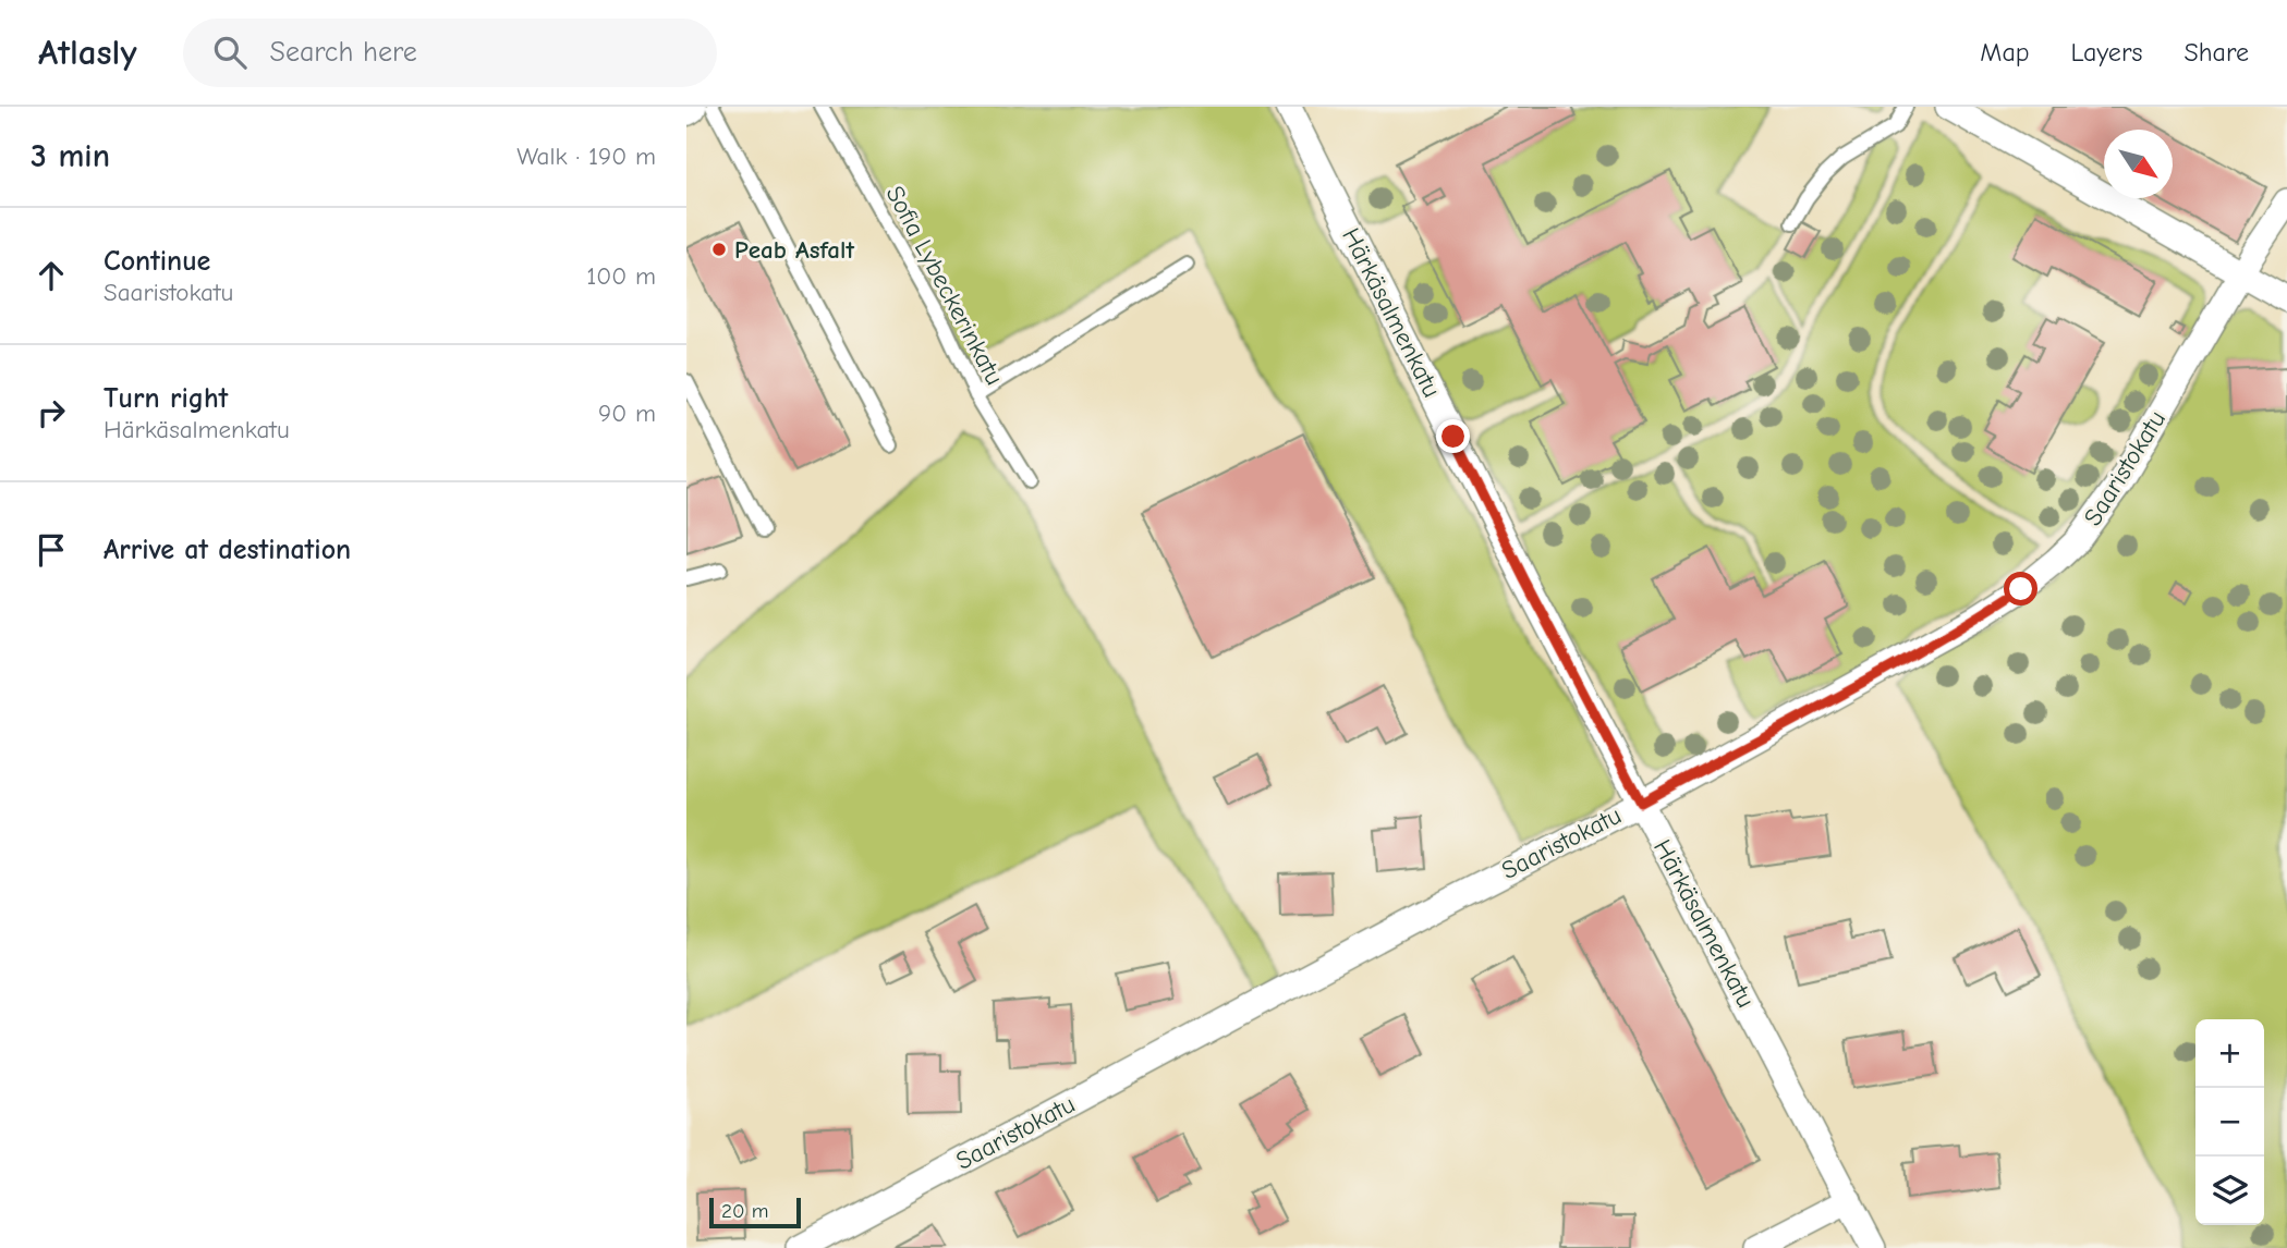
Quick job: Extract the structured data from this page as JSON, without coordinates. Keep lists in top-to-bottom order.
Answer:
{
  "streets": {
    "street": ["Härkäsalmenkatu", "Saaristokatu"],
    "lane": ["Sofia Lybeckerinkatu"]
  },
  "crossings": [
    ["Härkäsalmenkatu", "Saaristokatu"]
  ],
  "places": ["Peab Asfalt"],
  "scale_bar": "20 m",
  "north": "bottom right",
  "page": {
    "header": "Atlasly",
    "search": "Search here",
    "nav": ["Map", "Layers", "Share"],
    "heading": ["3 min", "Walk · 190 m"],
    "list": [
      ["Continue", "Saaristokatu", "100 m"],
      ["Turn right", "Härkäsalmenkatu", "90 m"],
      "Arrive at destination"
    ],
    "map_buttons": ["+", "−"],
    "scale": "20 m"
  }
}
